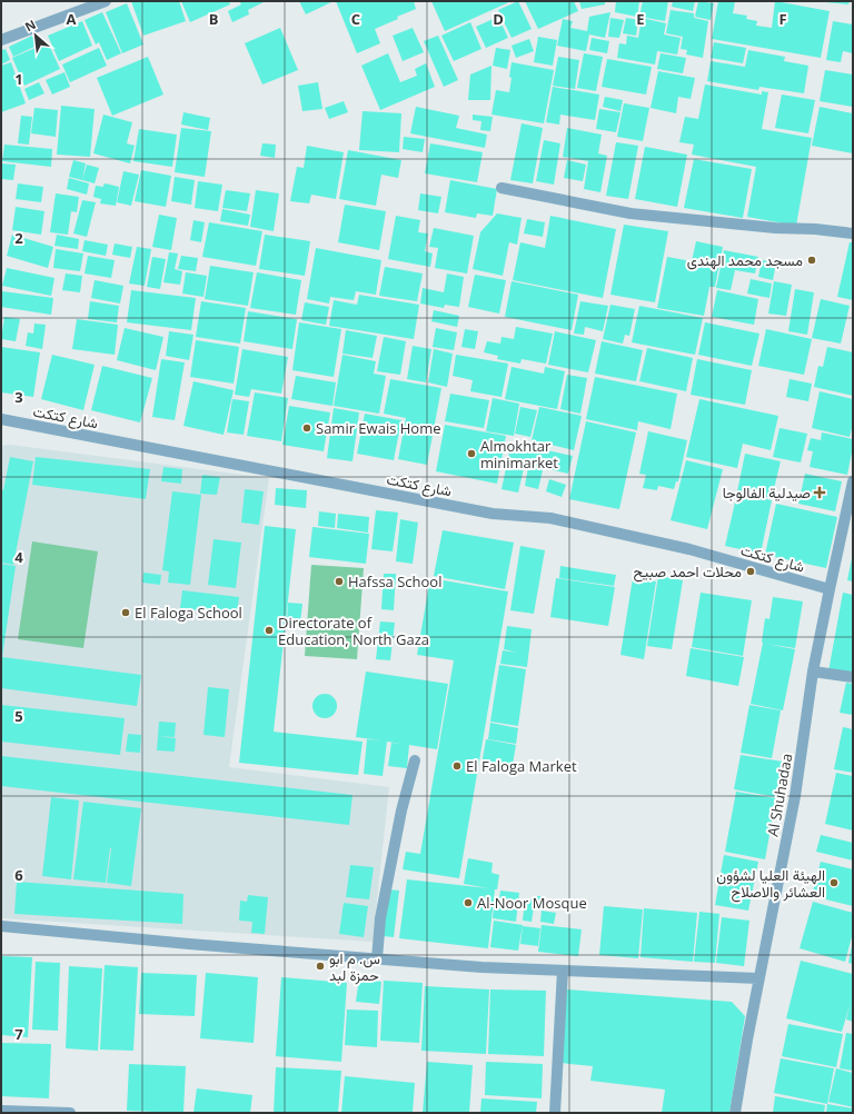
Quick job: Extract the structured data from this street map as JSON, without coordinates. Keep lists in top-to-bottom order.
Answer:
{
  "streets": {
    "street": ["شارع كتكت", "Al Shuhadaa"]
  },
  "crossings": [
    ["شارع كتكت", "Al Shuhadaa"]
  ],
  "places": {
    "other": [
      "مسجد محمد الهندى",
      "Samir Ewais Home",
      "Almokhtar minimarket",
      "محلات احمد صبيح",
      "Hafssa School",
      "El Faloga School",
      "Directorate of Education, North Gaza",
      "El Faloga Market",
      "الهيئة العليا لشؤون العشائر والاصلاح",
      "Al-Noor Mosque",
      "س. م ابو حمزة لبد"
    ],
    "health": ["صيدلية الفالوجا"]
  },
  "north": "top left",
  "grid": {
    "columns": [
      "A",
      "B",
      "C",
      "D",
      "E",
      "F"
    ],
    "rows": [
      "1",
      "2",
      "3",
      "4",
      "5",
      "6",
      "7"
    ]
  }
}
